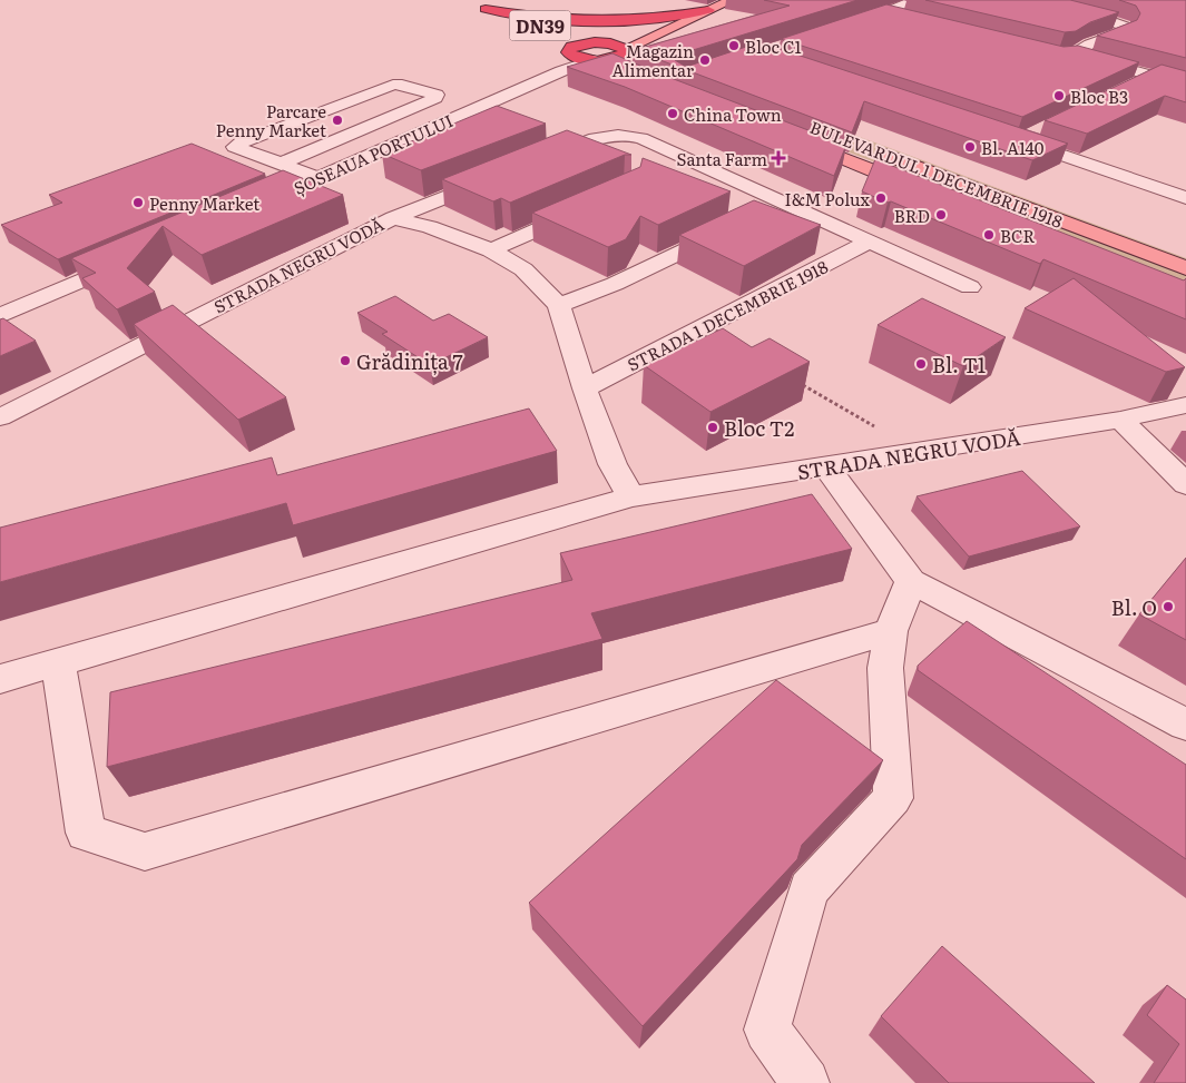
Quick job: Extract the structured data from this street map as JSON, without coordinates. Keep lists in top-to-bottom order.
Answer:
{
  "streets": {
    "highway": ["DN39"],
    "main road": ["BULEVARDUL 1 DECEMBRIE 1918"],
    "street": ["ȘOSEAUA PORTULUI", "STRADA NEGRU VODĂ", "STRADA 1 DECEMBRIE 1918"]
  },
  "crossings": [
    ["DN39", "ȘOSEAUA PORTULUI"],
    ["STRADA NEGRU VODĂ", "STRADA 1 DECEMBRIE 1918"]
  ],
  "places": {
    "other": [
      "Bloc C1",
      "Magazin Alimentar",
      "Bloc B3",
      "China Town",
      "Parcare Penny Market",
      "Bl. A140",
      "I&M Polux",
      "Penny Market",
      "BRD",
      "BCR",
      "Grădinița 7",
      "Bl. T1",
      "Bloc T2",
      "Bl. O"
    ],
    "health": ["Santa Farm"]
  }
}
